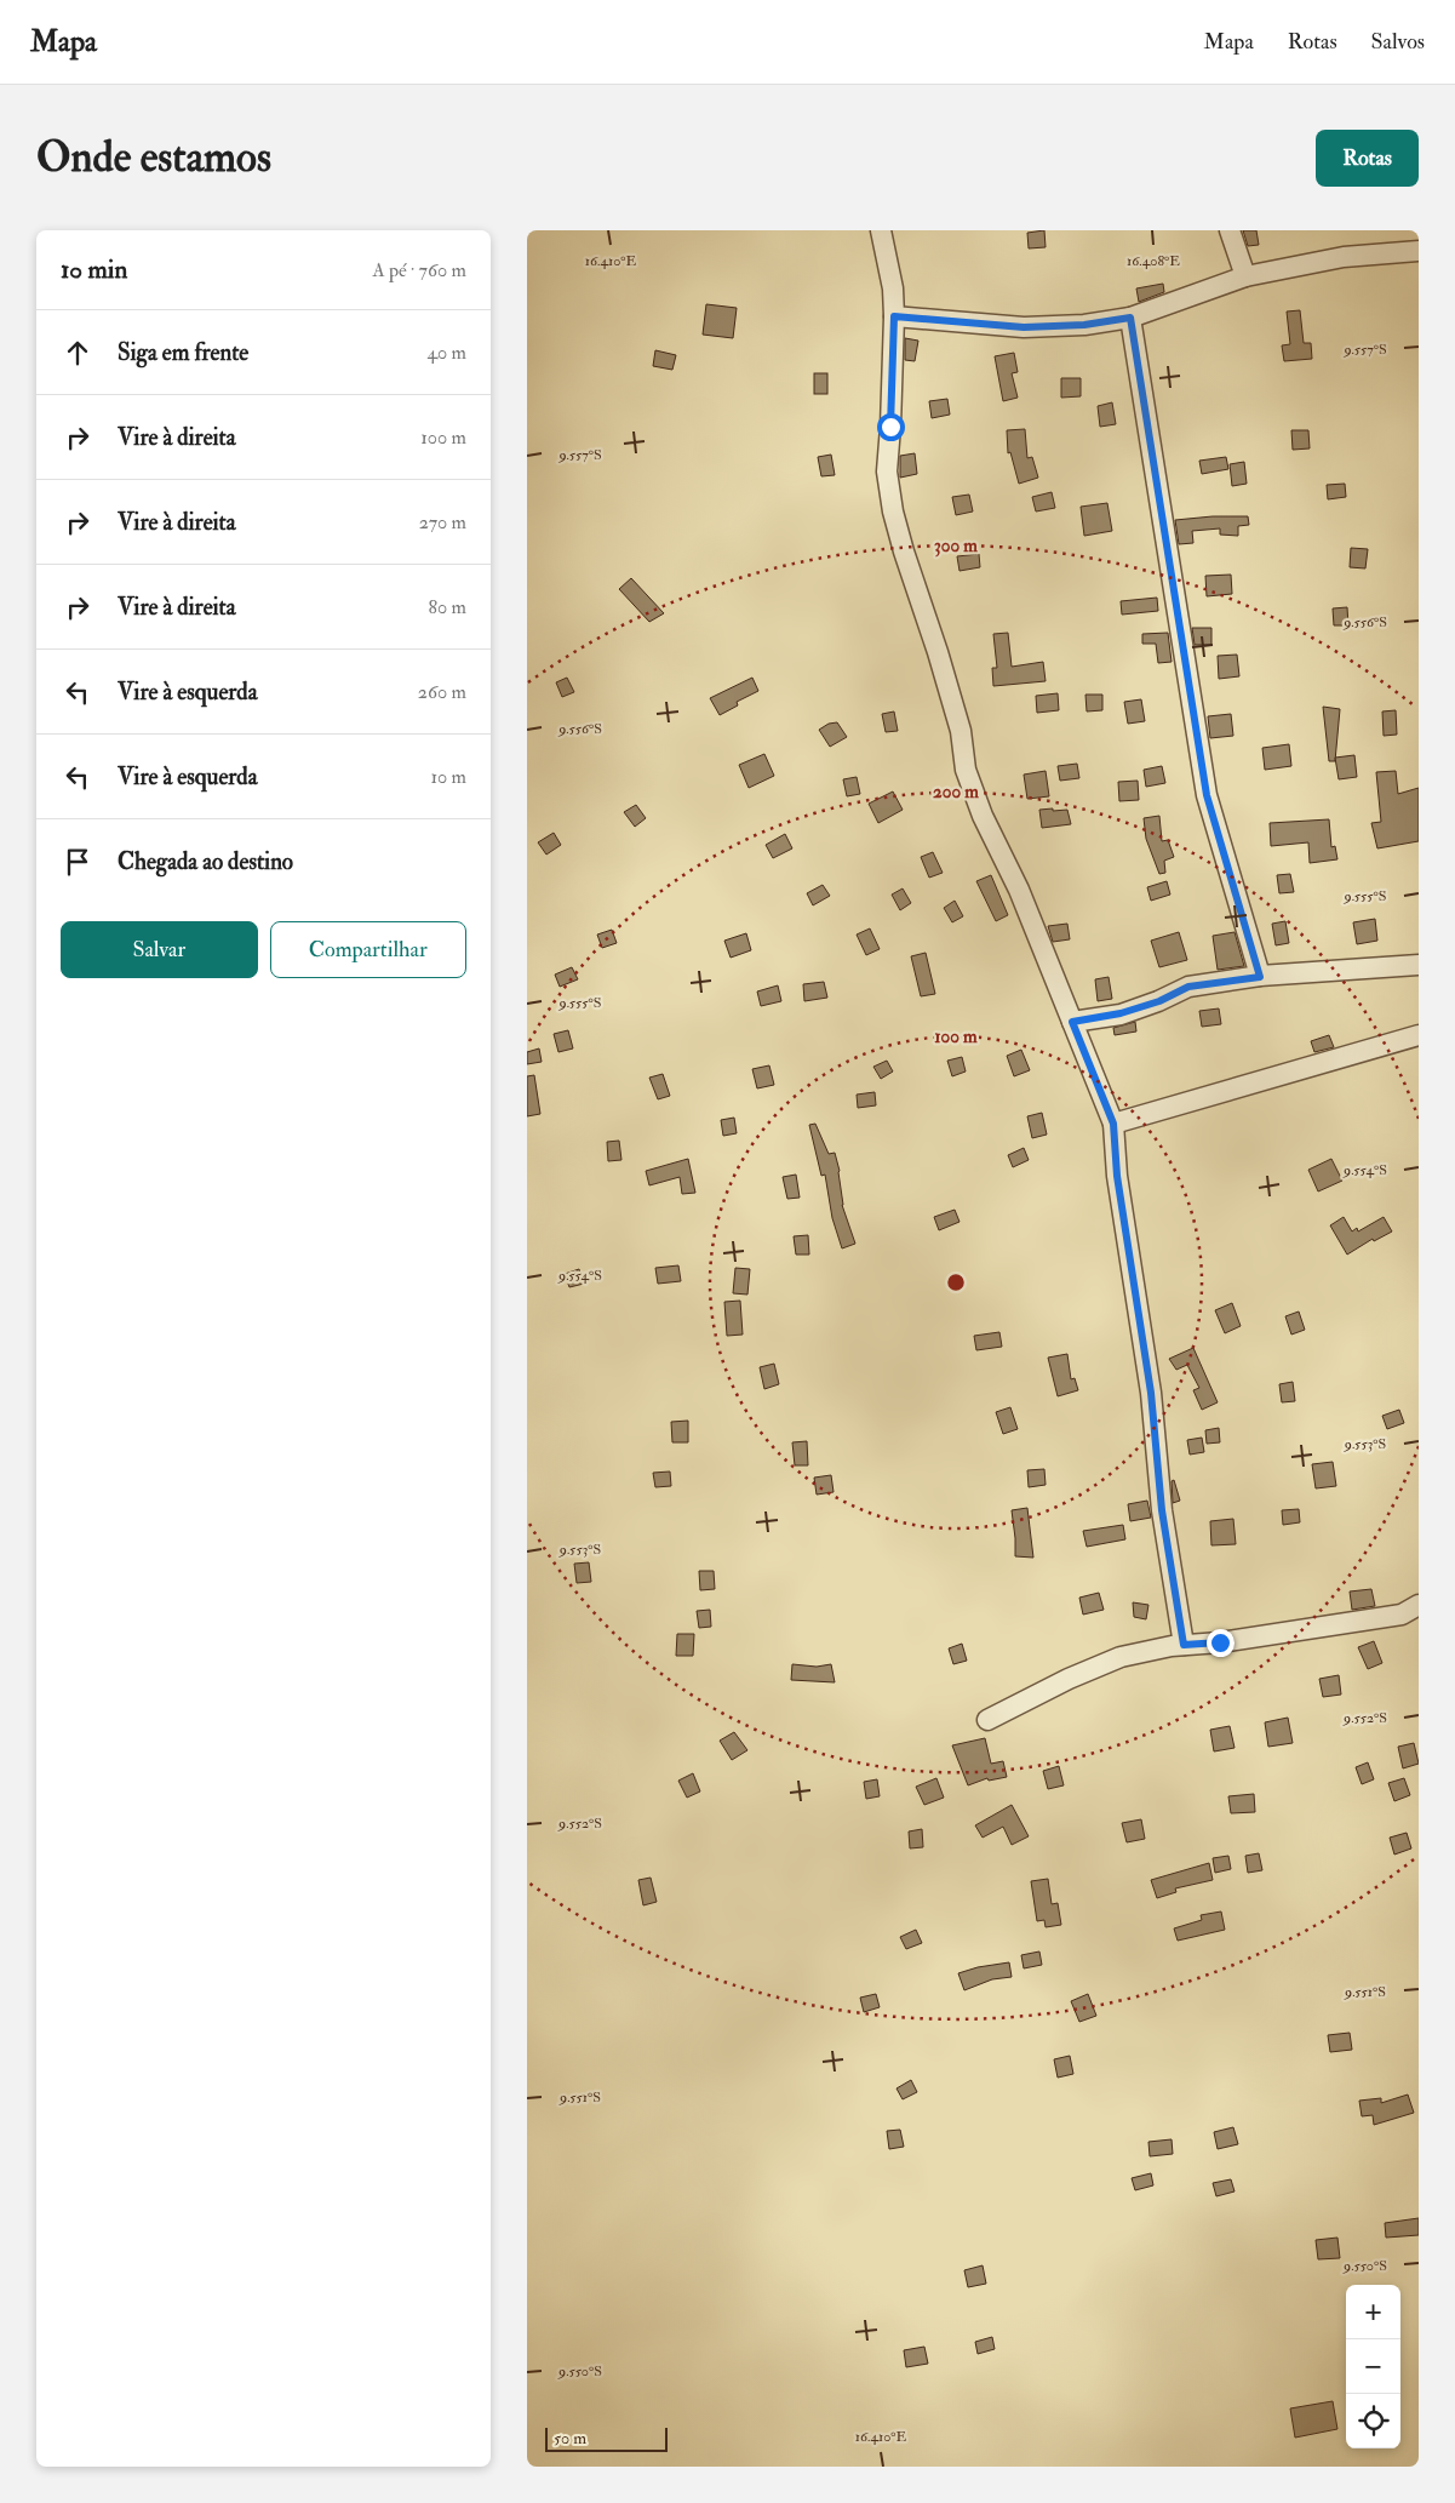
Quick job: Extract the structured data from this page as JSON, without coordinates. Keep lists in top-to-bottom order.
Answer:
{
  "scale_bar": "50 m",
  "page": {
    "header": "Mapa",
    "nav": ["Mapa", "Rotas", "Salvos"],
    "buttons": [
      "Rotas",
      ["Salvar", "Compartilhar"]
    ],
    "title": "Onde estamos",
    "heading": ["10 min", "A pé · 760 m"],
    "list": [
      ["Siga em frente", "40 m"],
      ["Vire à direita", "100 m"],
      ["Vire à direita", "270 m"],
      ["Vire à direita", "80 m"],
      ["Vire à esquerda", "260 m"],
      ["Vire à esquerda", "10 m"],
      "Chegada ao destino"
    ],
    "map_buttons": ["+", "−"],
    "scale": "50 m"
  },
  "coordinates": [
    "16.410°E",
    "16.408°E",
    "9.557°S",
    "9.556°S",
    "9.555°S",
    "9.554°S",
    "9.553°S",
    "9.552°S",
    "9.551°S",
    "9.550°S"
  ],
  "rings": ["300 m", "200 m", "100 m"]
}
